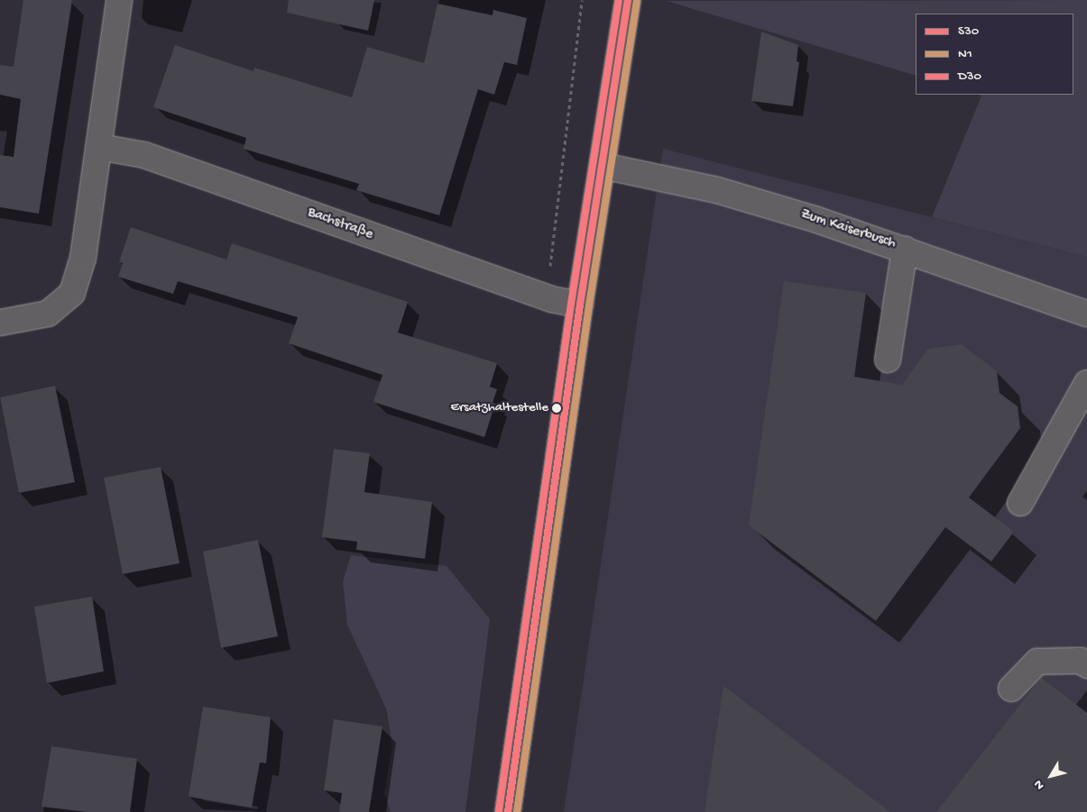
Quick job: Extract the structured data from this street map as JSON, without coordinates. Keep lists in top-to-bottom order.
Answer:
{
  "streets": {
    "street": ["Bachstraße", "Zum Kaiserbusch"]
  },
  "places": ["Ersatzhaltestelle"],
  "lines": ["transit line S30", "transit line D30", "transit line N1"],
  "legend": ["S30", "N1", "D30"],
  "north": "bottom left"
}
